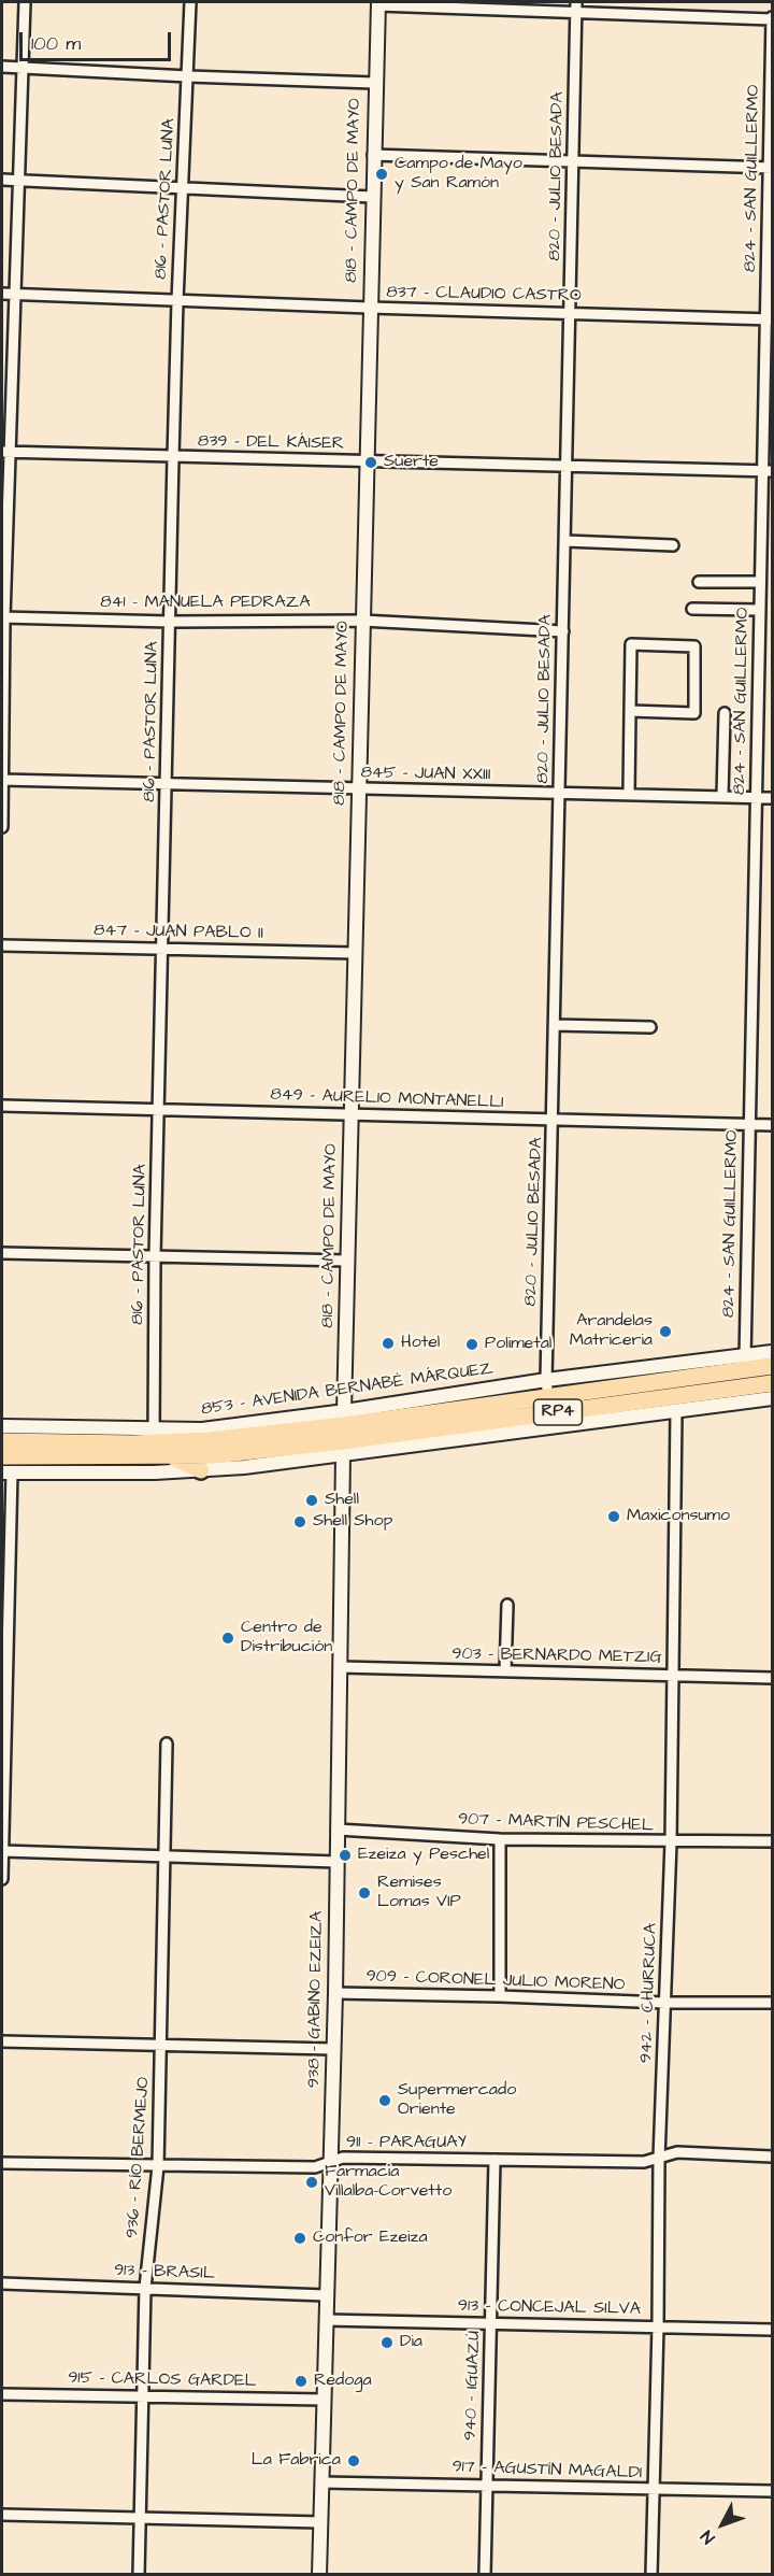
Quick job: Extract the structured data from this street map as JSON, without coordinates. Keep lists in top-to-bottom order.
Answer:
{
  "streets": {
    "main road": ["853 - AVENIDA BERNABÉ MÁRQUEZ", "RP4"],
    "street": [
      "820 - JULIO BESADA",
      "824 - SAN GUILLERMO",
      "818 - CAMPO DE MAYO",
      "816 - PASTOR LUNA",
      "837 - CLAUDIO CASTRO",
      "839 - DEL KÁISER",
      "841 - MANUELA PEDRAZA",
      "845 - JUAN XXIII",
      "847 - JUAN PABLO II",
      "849 - AURELIO MONTANELLI",
      "903 - BERNARDO METZIG",
      "907 - MARTÍN PESCHEL",
      "909 - CORONEL JULIO MORENO",
      "942 - CHURRUCA",
      "938 - GABINO EZEIZA",
      "911 - PARAGUAY",
      "936 - RÍO BERMEJO",
      "913 - BRASIL",
      "913 - CONCEJAL SILVA",
      "915 - CARLOS GARDEL",
      "940 - IGUAZÚ",
      "917 - AGUSTÍN MAGALDI"
    ]
  },
  "crossings": [
    ["820 - JULIO BESADA", "837 - CLAUDIO CASTRO"],
    ["820 - JULIO BESADA", "839 - DEL KÁISER"],
    ["820 - JULIO BESADA", "841 - MANUELA PEDRAZA"],
    ["820 - JULIO BESADA", "845 - JUAN XXIII"],
    ["820 - JULIO BESADA", "849 - AURELIO MONTANELLI"],
    ["820 - JULIO BESADA", "853 - AVENIDA BERNABÉ MÁRQUEZ"],
    ["824 - SAN GUILLERMO", "837 - CLAUDIO CASTRO"],
    ["824 - SAN GUILLERMO", "839 - DEL KÁISER"],
    ["824 - SAN GUILLERMO", "845 - JUAN XXIII"],
    ["824 - SAN GUILLERMO", "849 - AURELIO MONTANELLI"],
    ["824 - SAN GUILLERMO", "853 - AVENIDA BERNABÉ MÁRQUEZ"],
    ["818 - CAMPO DE MAYO", "837 - CLAUDIO CASTRO"],
    ["818 - CAMPO DE MAYO", "839 - DEL KÁISER"],
    ["818 - CAMPO DE MAYO", "841 - MANUELA PEDRAZA"],
    ["818 - CAMPO DE MAYO", "845 - JUAN XXIII"],
    ["818 - CAMPO DE MAYO", "847 - JUAN PABLO II"],
    ["818 - CAMPO DE MAYO", "849 - AURELIO MONTANELLI"],
    ["818 - CAMPO DE MAYO", "853 - AVENIDA BERNABÉ MÁRQUEZ"],
    ["818 - CAMPO DE MAYO", "938 - GABINO EZEIZA"],
    ["816 - PASTOR LUNA", "837 - CLAUDIO CASTRO"],
    ["816 - PASTOR LUNA", "839 - DEL KÁISER"],
    ["816 - PASTOR LUNA", "841 - MANUELA PEDRAZA"],
    ["816 - PASTOR LUNA", "845 - JUAN XXIII"],
    ["816 - PASTOR LUNA", "847 - JUAN PABLO II"],
    ["816 - PASTOR LUNA", "849 - AURELIO MONTANELLI"],
    ["816 - PASTOR LUNA", "853 - AVENIDA BERNABÉ MÁRQUEZ"],
    ["853 - AVENIDA BERNABÉ MÁRQUEZ", "942 - CHURRUCA"],
    ["853 - AVENIDA BERNABÉ MÁRQUEZ", "938 - GABINO EZEIZA"],
    ["903 - BERNARDO METZIG", "942 - CHURRUCA"],
    ["903 - BERNARDO METZIG", "938 - GABINO EZEIZA"],
    ["907 - MARTÍN PESCHEL", "942 - CHURRUCA"],
    ["907 - MARTÍN PESCHEL", "938 - GABINO EZEIZA"],
    ["909 - CORONEL JULIO MORENO", "942 - CHURRUCA"],
    ["909 - CORONEL JULIO MORENO", "938 - GABINO EZEIZA"],
    ["942 - CHURRUCA", "911 - PARAGUAY"],
    ["942 - CHURRUCA", "913 - CONCEJAL SILVA"],
    ["942 - CHURRUCA", "917 - AGUSTÍN MAGALDI"],
    ["938 - GABINO EZEIZA", "911 - PARAGUAY"],
    ["938 - GABINO EZEIZA", "913 - BRASIL"],
    ["938 - GABINO EZEIZA", "913 - CONCEJAL SILVA"],
    ["938 - GABINO EZEIZA", "915 - CARLOS GARDEL"],
    ["938 - GABINO EZEIZA", "917 - AGUSTÍN MAGALDI"],
    ["911 - PARAGUAY", "936 - RÍO BERMEJO"],
    ["911 - PARAGUAY", "940 - IGUAZÚ"],
    ["936 - RÍO BERMEJO", "913 - BRASIL"],
    ["936 - RÍO BERMEJO", "915 - CARLOS GARDEL"],
    ["913 - CONCEJAL SILVA", "940 - IGUAZÚ"],
    ["940 - IGUAZÚ", "917 - AGUSTÍN MAGALDI"]
  ],
  "places": [
    "Campo de Mayo y San Ramón",
    "Suerte",
    "Arandelas Matriceria",
    "Hotel",
    "Polimetal",
    "Shell",
    "Maxiconsumo",
    "Shell Shop",
    "Centro de Distribución",
    "Ezeiza y Peschel",
    "Remises Lomas VIP",
    "Supermercado Oriente",
    "Farmacia Villalba-Corvetto",
    "Confor Ezeiza",
    "Dia",
    "Redoga",
    "La Fabrica"
  ],
  "scale_bar": "100 m",
  "north": "bottom left"
}
